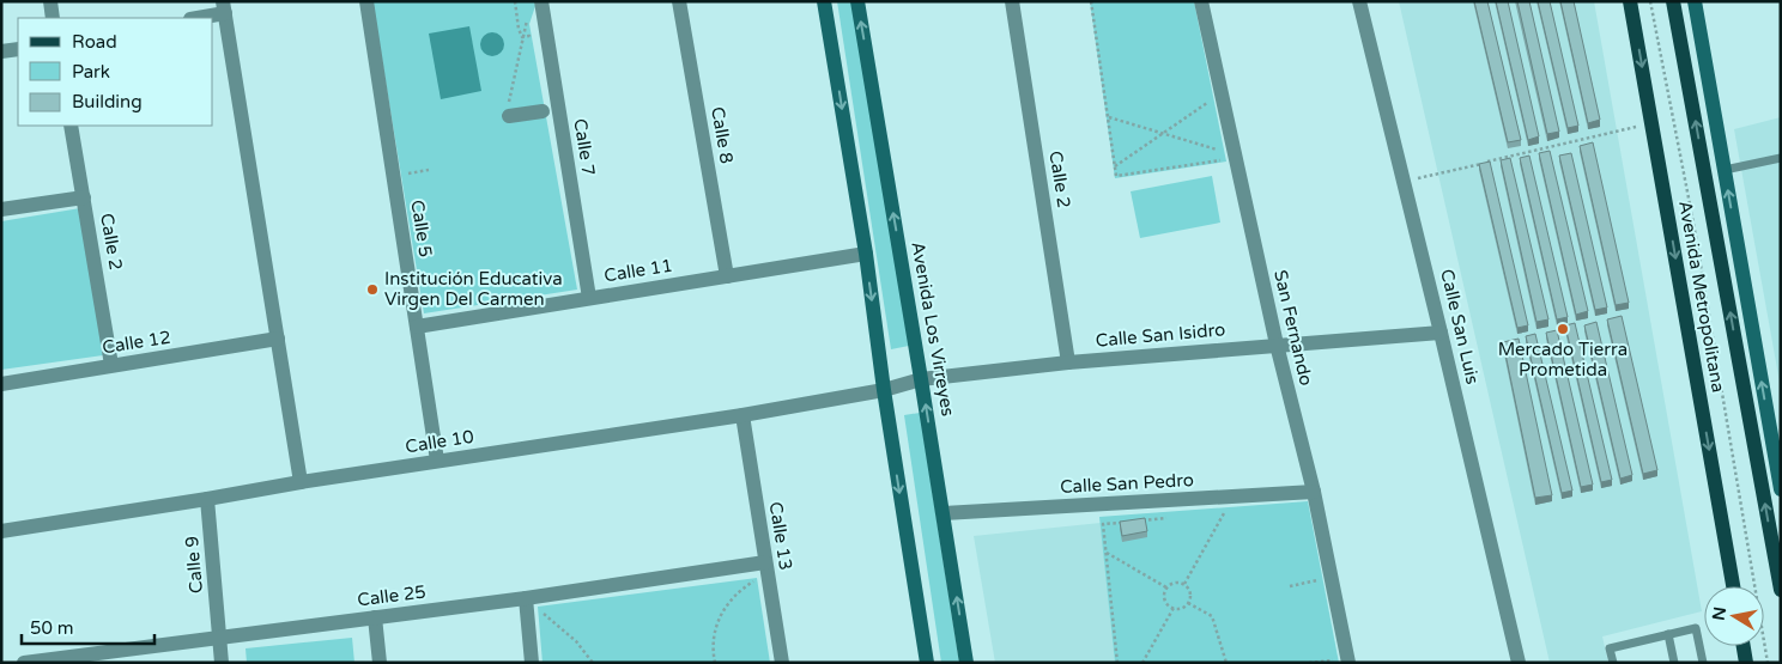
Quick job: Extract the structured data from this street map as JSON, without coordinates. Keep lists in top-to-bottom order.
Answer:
{
  "streets": {
    "main road": ["Avenida Metropolitana", "Avenida Los Virreyes"],
    "street": [
      "Calle 8",
      "Calle 7",
      "Calle 2",
      "Calle 5",
      "Calle 11",
      "Calle San Luis",
      "San Fernando",
      "Calle San Isidro",
      "Calle 12",
      "Calle 10",
      "Calle San Pedro",
      "Calle 13",
      "Calle 9",
      "Calle 25"
    ]
  },
  "crossings": [
    ["Calle 8", "Calle 11"],
    ["Calle 7", "Calle 11"],
    ["Calle 2", "Calle San Isidro"],
    ["Calle 2", "Calle 12"],
    ["Calle 5", "Calle 11"],
    ["Calle 5", "Calle 10"],
    ["Calle San Luis", "Calle San Isidro"],
    ["San Fernando", "Calle San Isidro"],
    ["San Fernando", "Calle San Pedro"],
    ["Avenida Los Virreyes", "Calle San Isidro"],
    ["Avenida Los Virreyes", "Calle San Pedro"],
    ["Calle San Isidro", "Calle 10"],
    ["Calle 10", "Calle 13"],
    ["Calle 10", "Calle 9"],
    ["Calle 13", "Calle 25"],
    ["Calle 9", "Calle 25"]
  ],
  "places": ["Institución Educativa Virgen Del Carmen", "Mercado Tierra Prometida"],
  "legend": ["Road", "Park", "Building"],
  "scale_bar": "50 m",
  "north": "left"
}
